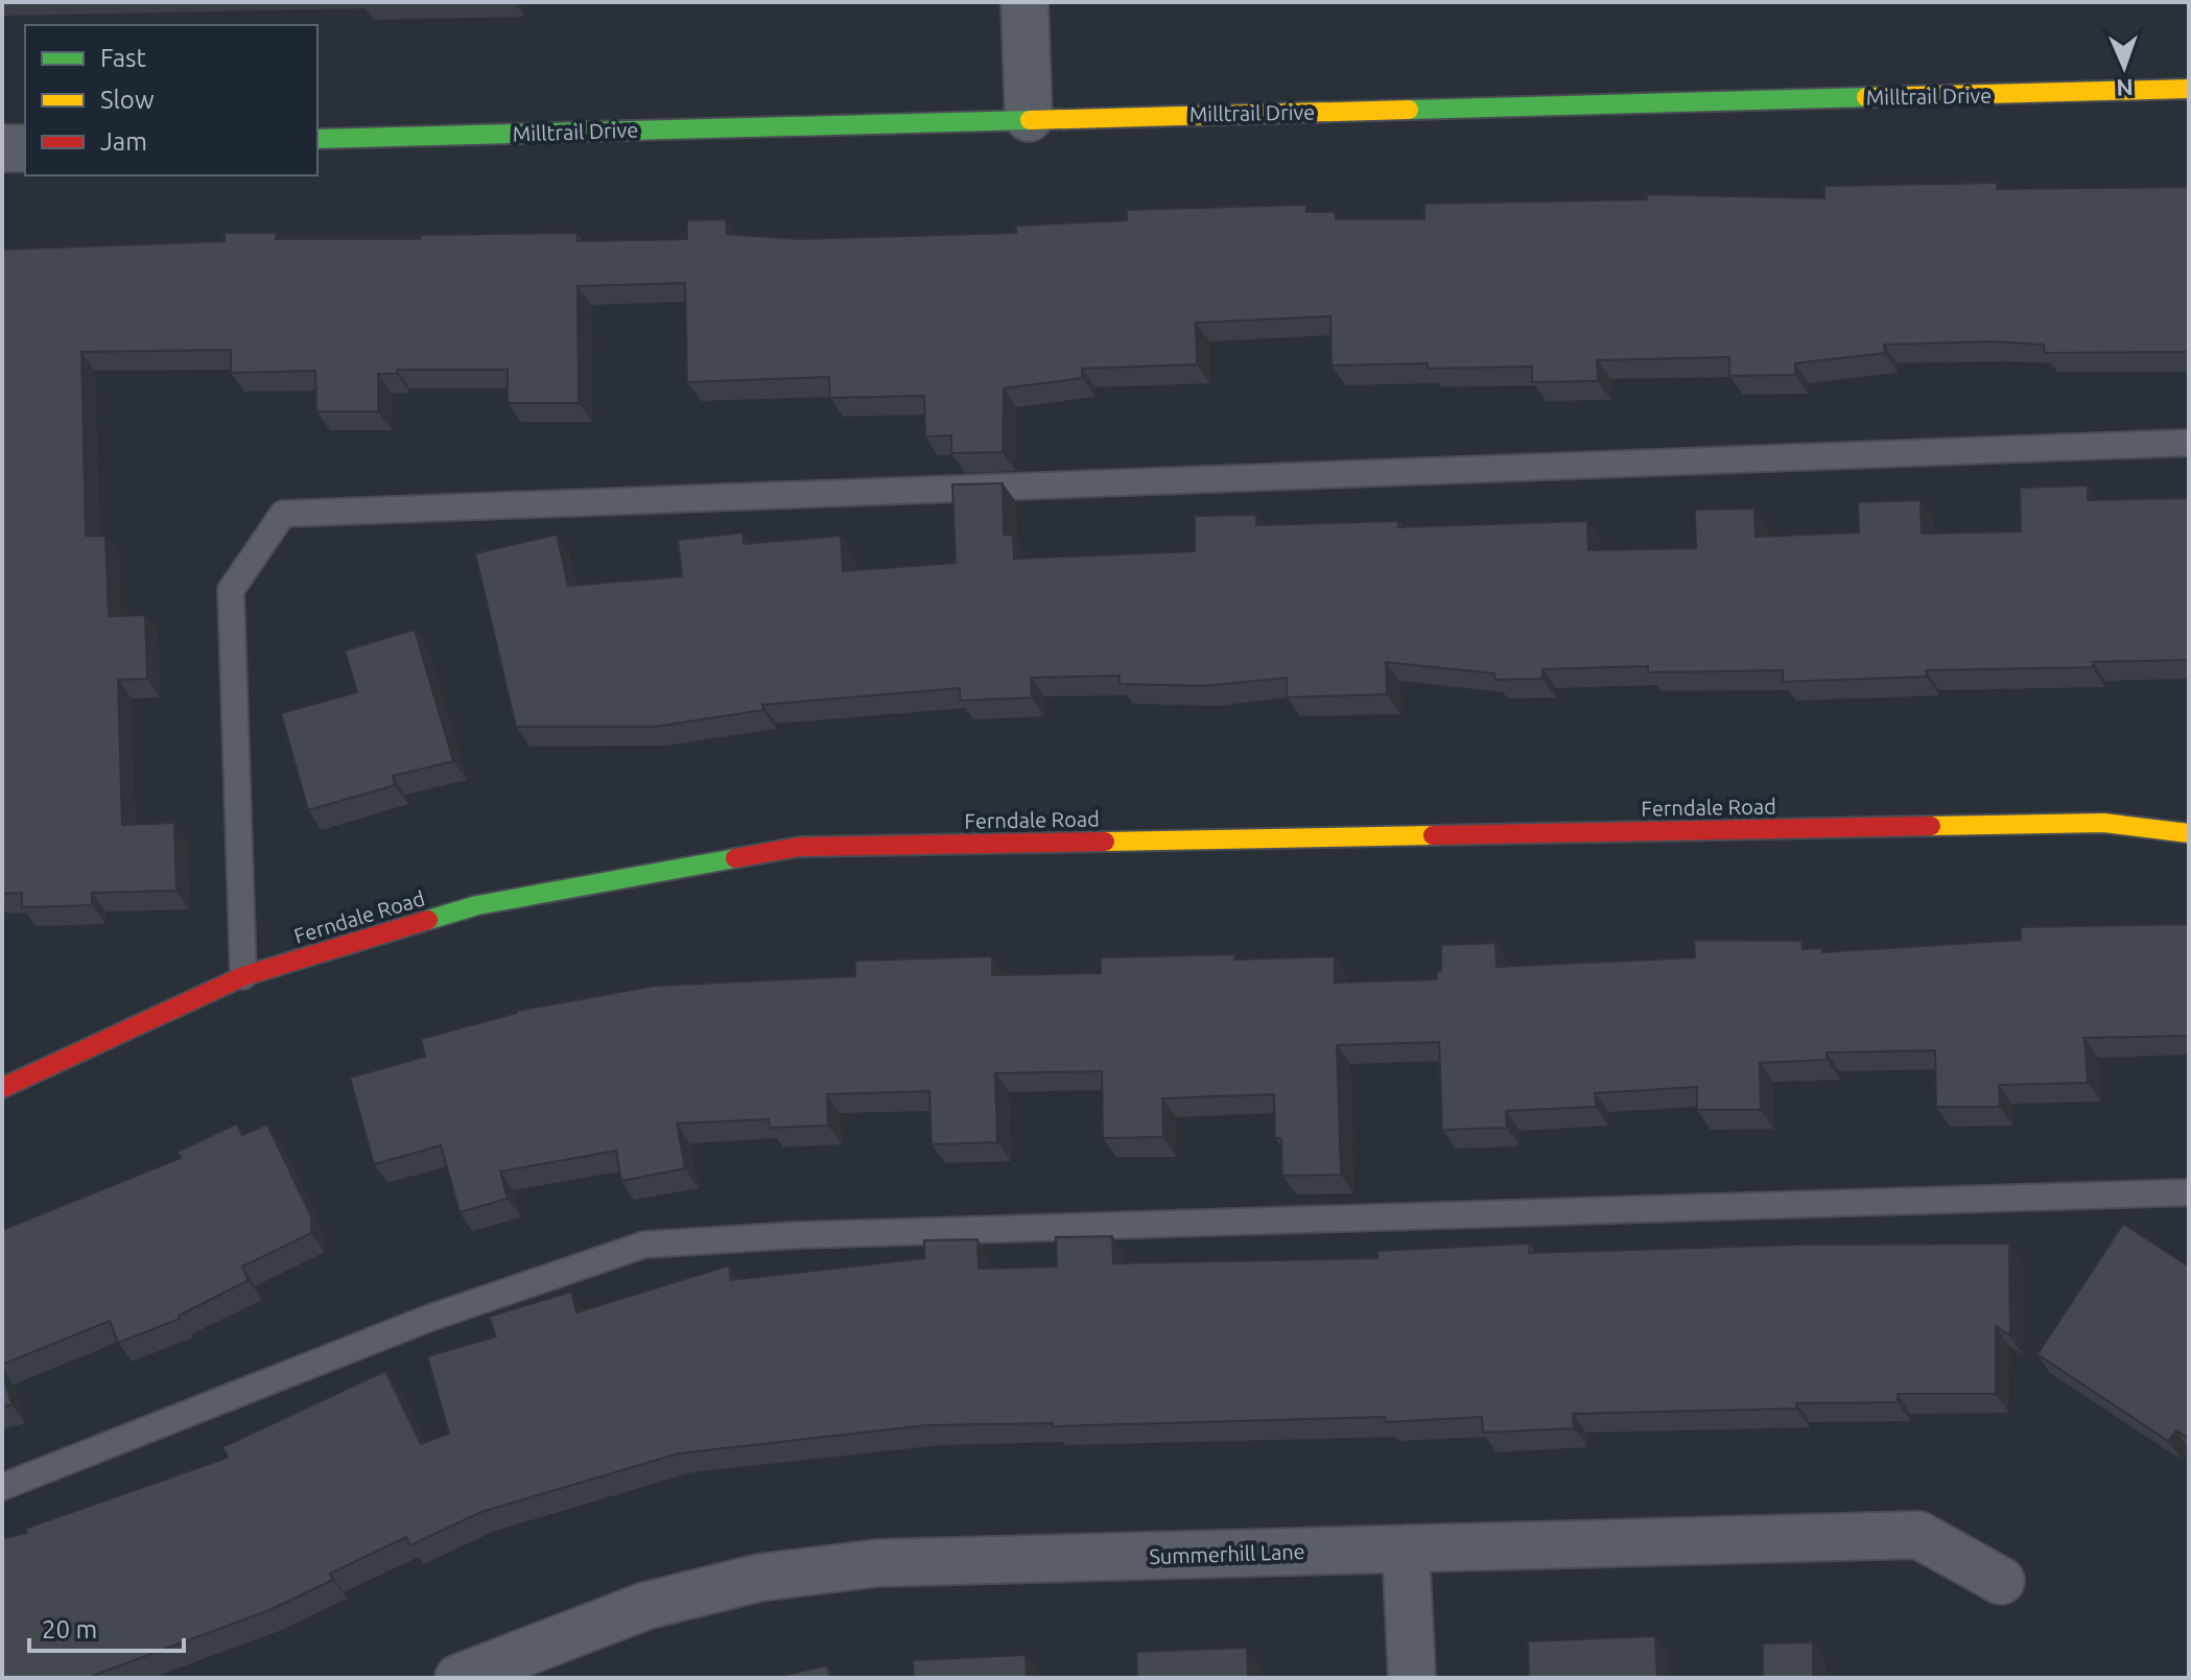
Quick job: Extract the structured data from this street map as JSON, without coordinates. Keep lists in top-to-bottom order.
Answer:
{
  "streets": {
    "street": ["Milltrail Drive", "Ferndale Road", "Summerhill Lane"]
  },
  "legend": ["Fast", "Slow", "Jam"],
  "scale_bar": "20 m",
  "north": "bottom"
}
